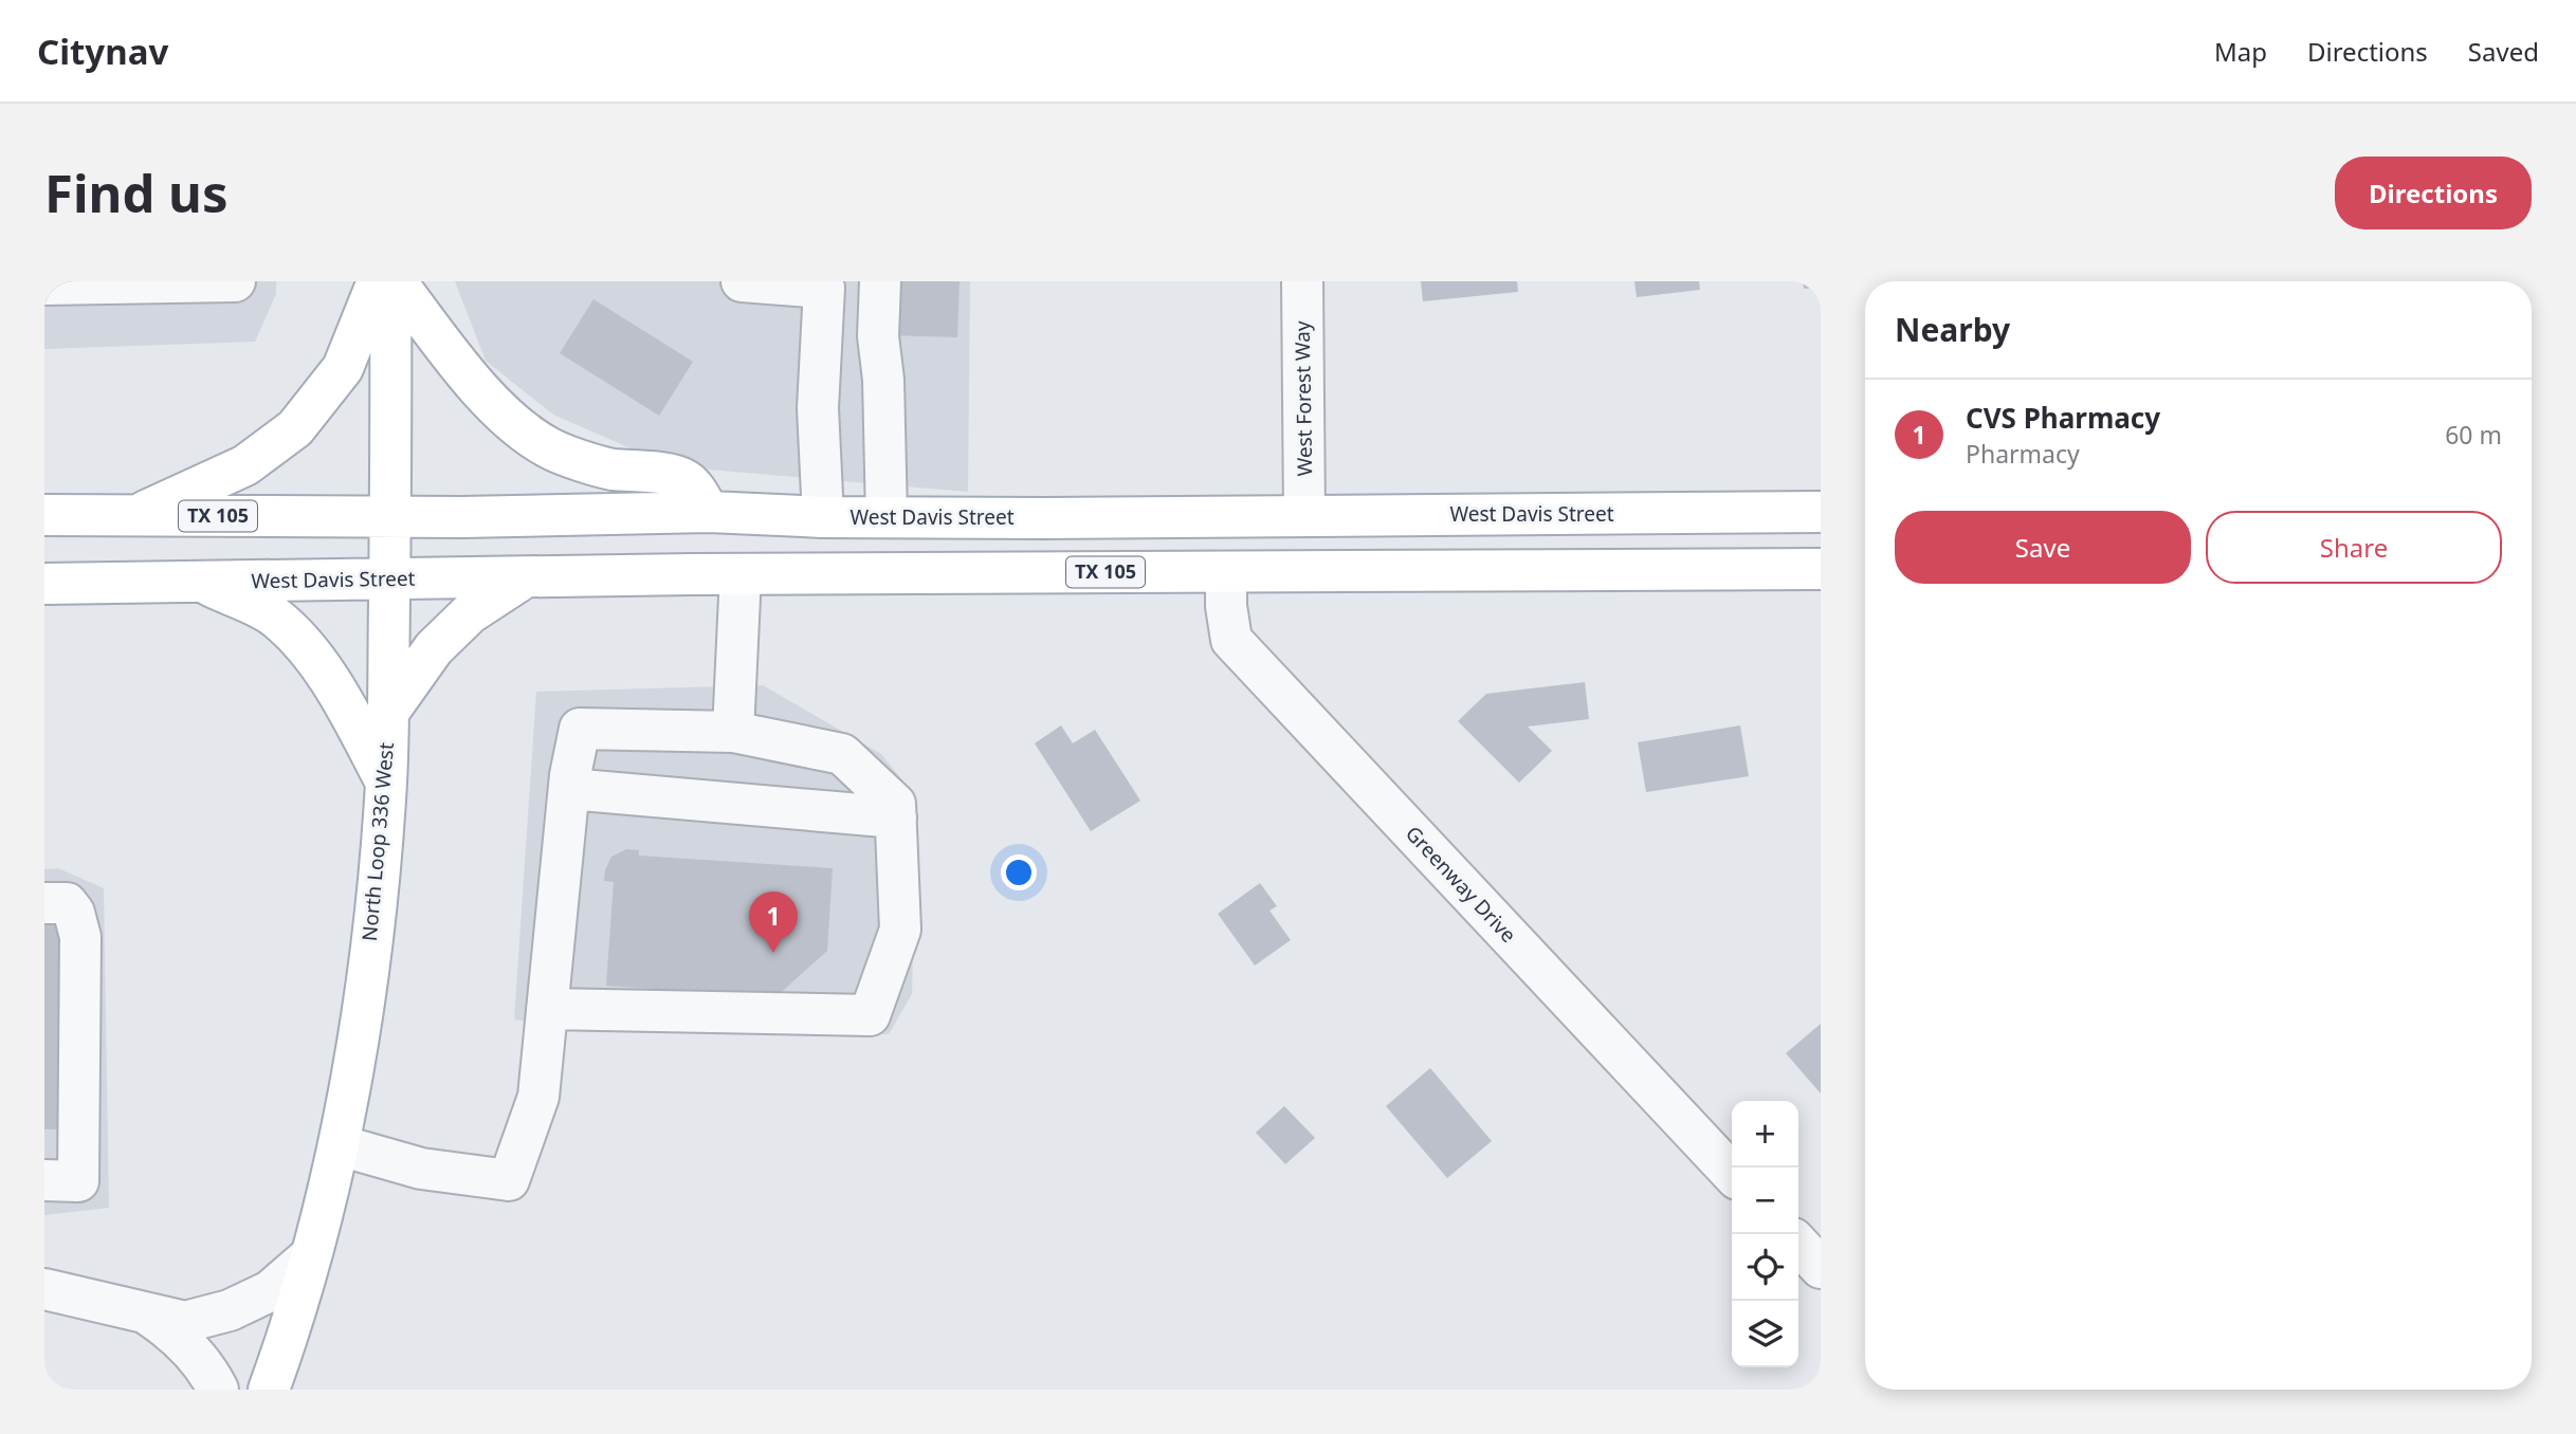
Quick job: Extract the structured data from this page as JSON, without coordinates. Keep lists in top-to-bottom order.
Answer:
{
  "streets": {
    "main road": ["West Davis Street", "TX 105", "North Loop 336 West"],
    "street": ["West Forest Way", "Greenway Drive"]
  },
  "crossings": [
    ["West Forest Way", "West Davis Street"],
    ["West Davis Street", "North Loop 336 West"],
    ["West Davis Street", "Greenway Drive"]
  ],
  "page": {
    "header": "Citynav",
    "nav": ["Map", "Directions", "Saved"],
    "buttons": [
      "Directions",
      ["Save", "Share"]
    ],
    "title": "Find us",
    "heading": "Nearby",
    "list": [
      {
        "mark": "1",
        "name": "CVS Pharmacy",
        "note": "Pharmacy",
        "value": "60 m"
      }
    ],
    "pins": "1",
    "map_buttons": ["+", "−"]
  }
}
